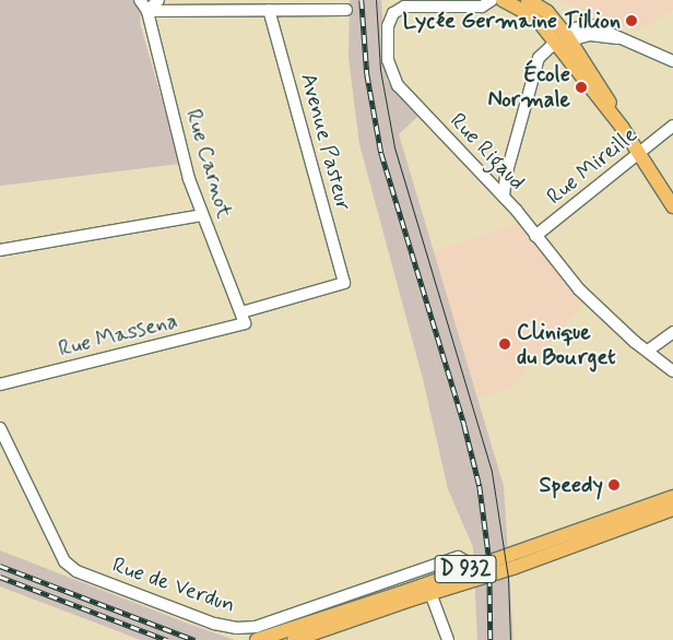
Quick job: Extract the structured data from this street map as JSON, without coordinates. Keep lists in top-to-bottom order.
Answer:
{
  "streets": {
    "main road": ["D 932"],
    "street": [
      "Avenue Pasteur",
      "Rue Rigaud",
      "Rue Carnot",
      "Rue Mireille",
      "Rue Massena",
      "Rue de Verdun"
    ]
  },
  "crossings": [
    ["Avenue Pasteur", "Rue Massena"],
    ["Rue Rigaud", "Rue Mireille"],
    ["Rue Carnot", "Rue Massena"],
    ["D 932", "Rue de Verdun"]
  ],
  "places": [
    "Lycée Germaine Tillion",
    "École Normale",
    "Clinique du Bourget",
    "Speedy"
  ]
}
